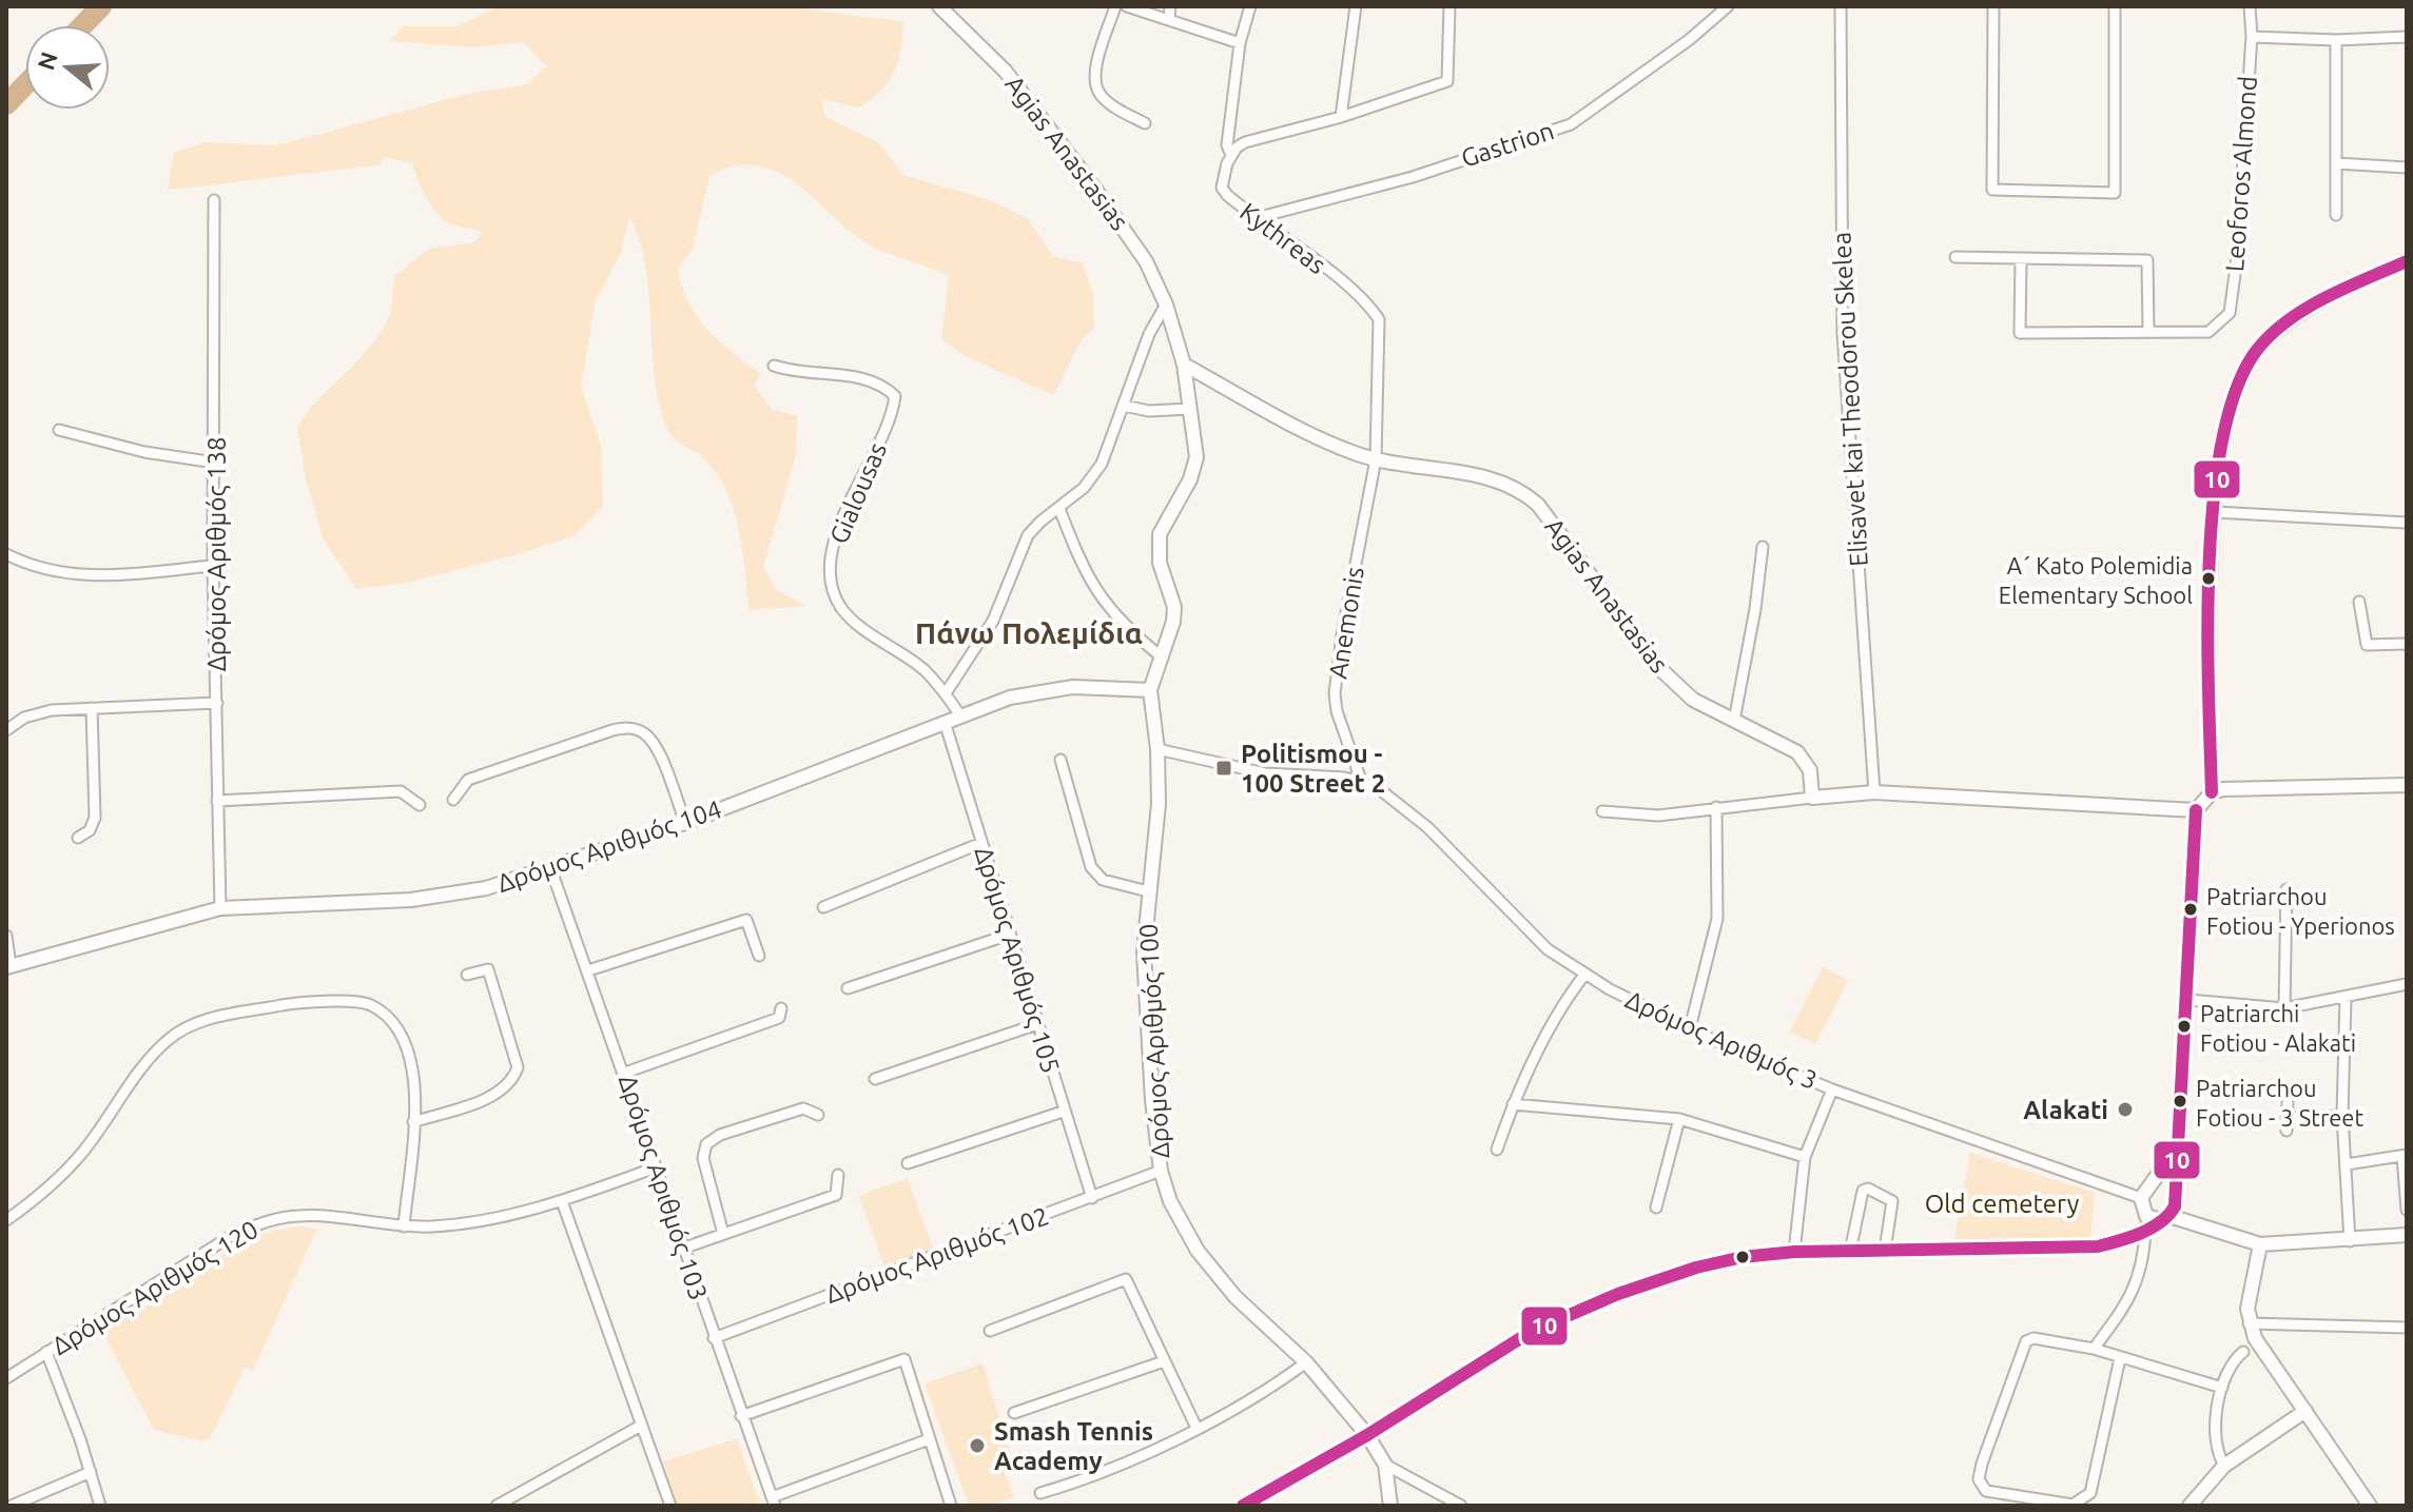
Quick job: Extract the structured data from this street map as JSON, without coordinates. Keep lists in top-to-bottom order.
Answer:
{
  "streets": {
    "street": [
      "Gastrion",
      "Agias Anastasias",
      "Leoforos Almond",
      "Kythreas",
      "Elisavet kai Theodorou Skelea",
      "Gialousas",
      "Δρόμος Αριθμός 138",
      "Anemonis",
      "Δρόμος Αριθμός 104",
      "Δρόμος Αριθμός 105",
      "Δρόμος Αριθμός 3",
      "Δρόμος Αριθμός 100",
      "Δρόμος Αριθμός 103",
      "Δρόμος Αριθμός 102",
      "Δρόμος Αριθμός 120"
    ]
  },
  "crossings": [
    ["Gastrion", "Kythreas"],
    ["Agias Anastasias", "Kythreas"],
    ["Agias Anastasias", "Anemonis"],
    ["Agias Anastasias", "Δρόμος Αριθμός 104"],
    ["Agias Anastasias", "Δρόμος Αριθμός 100"],
    ["Kythreas", "Anemonis"],
    ["Gialousas", "Δρόμος Αριθμός 104"],
    ["Δρόμος Αριθμός 138", "Δρόμος Αριθμός 104"],
    ["Anemonis", "Δρόμος Αριθμός 3"],
    ["Δρόμος Αριθμός 104", "Δρόμος Αριθμός 105"],
    ["Δρόμος Αριθμός 104", "Δρόμος Αριθμός 100"],
    ["Δρόμος Αριθμός 104", "Δρόμος Αριθμός 103"],
    ["Δρόμος Αριθμός 105", "Δρόμος Αριθμός 102"],
    ["Δρόμος Αριθμός 3", "Δρόμος Αριθμός 100"],
    ["Δρόμος Αριθμός 100", "Δρόμος Αριθμός 102"],
    ["Δρόμος Αριθμός 103", "Δρόμος Αριθμός 102"],
    ["Δρόμος Αριθμός 103", "Δρόμος Αριθμός 120"]
  ],
  "districts": ["Πάνω Πολεμίδια"],
  "parks": ["Old cemetery"],
  "places": {
    "other": [
      "A´ Kato Polemidia Elementary School",
      "Patriarchou Fotiou - Yperionos",
      "Patriarchi Fotiou - Alakati",
      "Patriarchou Fotiou - 3 Street",
      "Alakati",
      "Smash Tennis Academy"
    ],
    "transit": ["Politismou - 100 Street 2"]
  },
  "lines": ["transit line 10"],
  "north": "left"
}
